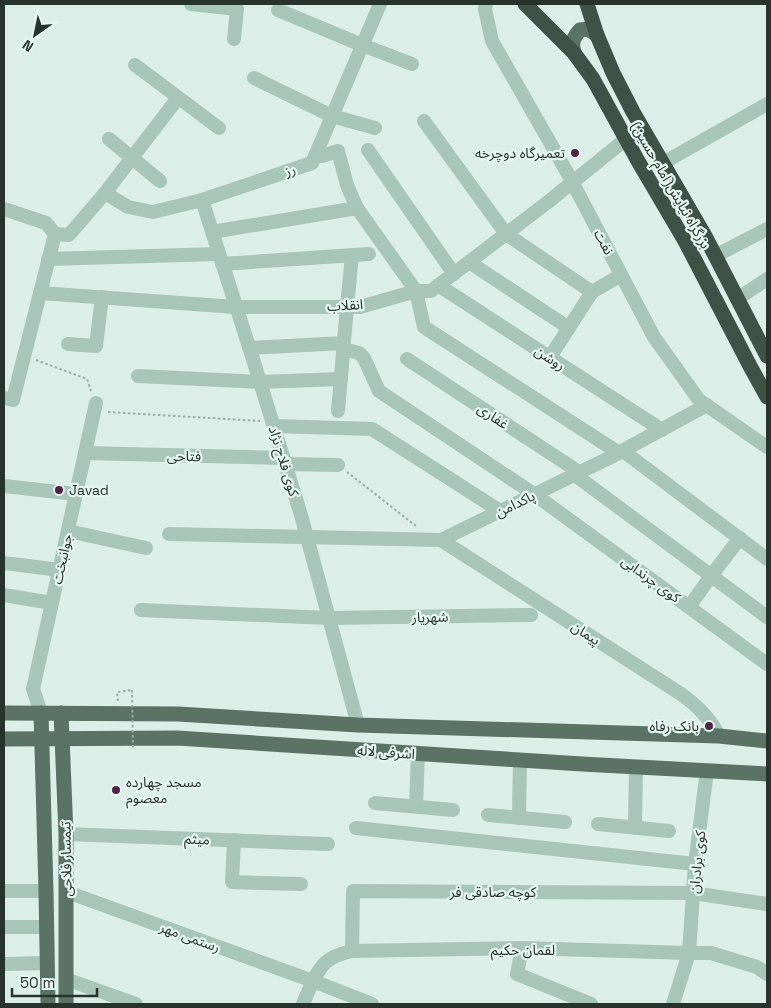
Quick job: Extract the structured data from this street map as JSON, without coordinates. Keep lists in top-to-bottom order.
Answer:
{
  "streets": {
    "highway": ["بزرگراه نیایش(امام حسین)"],
    "main road": ["اشرفی لاله", "تیمسار فلاحی"],
    "street": [
      "رز",
      "نفت",
      "انقلاب",
      "روشن",
      "غفاری",
      "فتاحی",
      "کوی فلاح نژاد",
      "پاکدامن",
      "جوانبخت",
      "کوی چرندابی",
      "شهریار",
      "پیمان",
      "میثم",
      "کوی برادران",
      "کوچه صادقی فر",
      "رستمی مهر",
      "لقمان حکیم"
    ]
  },
  "crossings": [
    ["رز", "کوی فلاح نژاد"],
    ["بزرگراه نیایش(امام حسین)", "انقلاب"],
    ["نفت", "انقلاب"],
    ["نفت", "پاکدامن"],
    ["انقلاب", "روشن"],
    ["انقلاب", "کوی فلاح نژاد"],
    ["روشن", "پاکدامن"],
    ["غفاری", "پاکدامن"],
    ["فتاحی", "کوی فلاح نژاد"],
    ["فتاحی", "جوانبخت"],
    ["کوی فلاح نژاد", "پاکدامن"],
    ["کوی فلاح نژاد", "شهریار"],
    ["کوی فلاح نژاد", "اشرفی لاله"],
    ["پاکدامن", "کوی چرندابی"],
    ["پاکدامن", "پیمان"],
    ["جوانبخت", "اشرفی لاله"],
    ["جوانبخت", "تیمسار فلاحی"],
    ["پیمان", "اشرفی لاله"],
    ["اشرفی لاله", "تیمسار فلاحی"],
    ["اشرفی لاله", "کوی برادران"],
    ["میثم", "تیمسار فلاحی"],
    ["تیمسار فلاحی", "رستمی مهر"],
    ["کوی برادران", "کوچه صادقی فر"],
    ["کوی برادران", "لقمان حکیم"],
    ["کوچه صادقی فر", "لقمان حکیم"],
    ["رستمی مهر", "لقمان حکیم"]
  ],
  "places": [
    "تعمیرگاه دوچرخه",
    "Javad",
    "بانک رفاه",
    "مسجد چهارده معصوم"
  ],
  "scale_bar": "50 m",
  "north": "bottom left"
}
